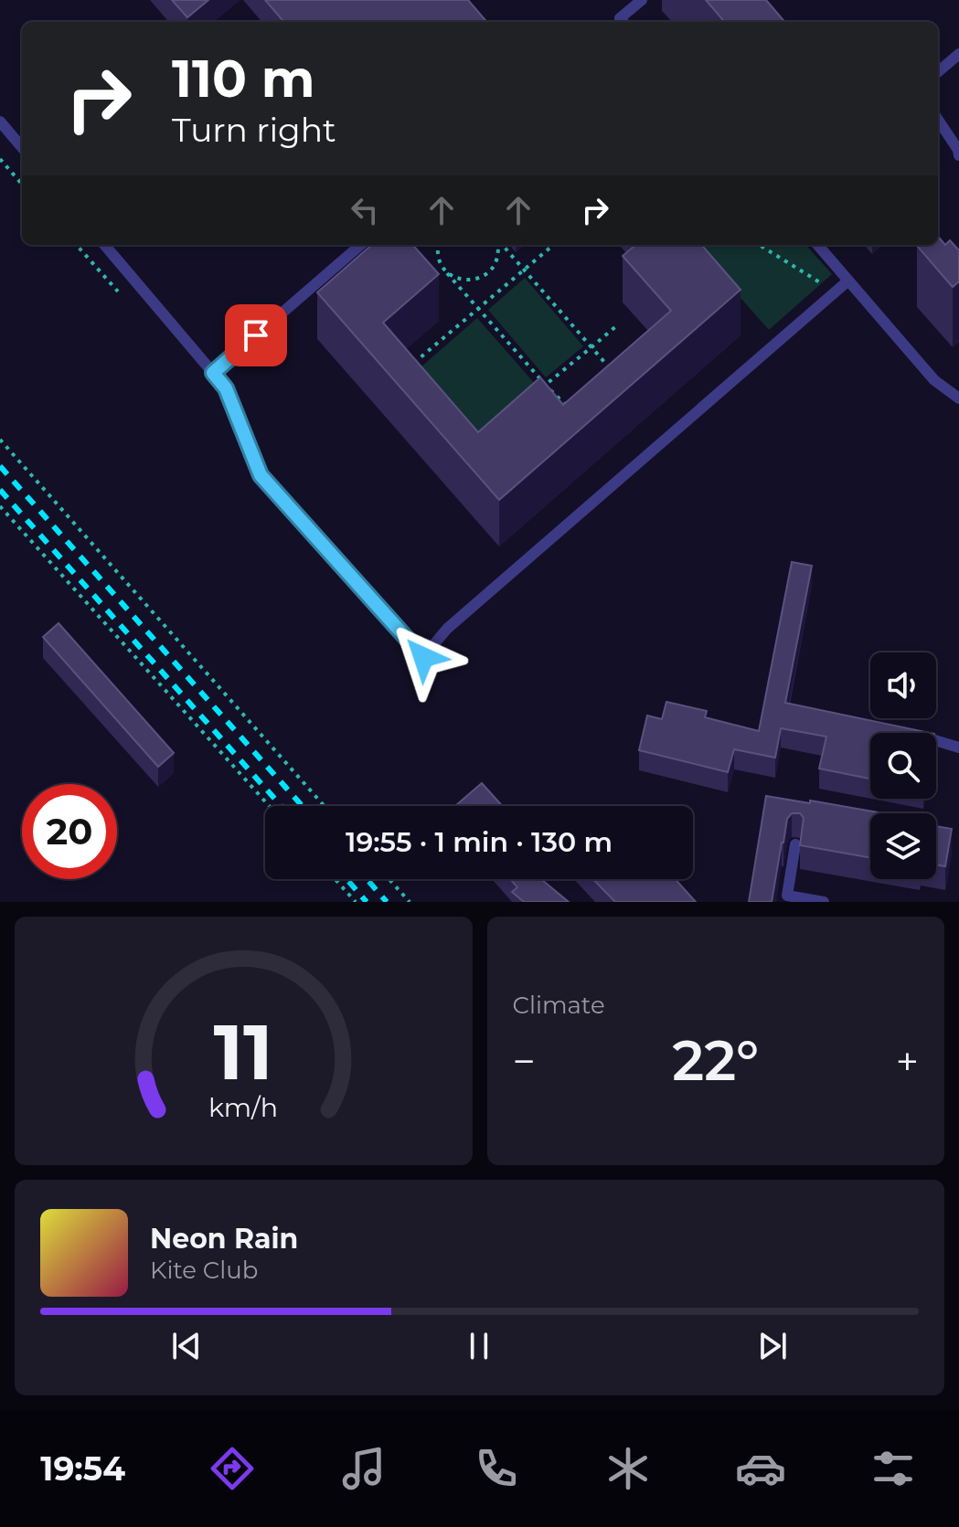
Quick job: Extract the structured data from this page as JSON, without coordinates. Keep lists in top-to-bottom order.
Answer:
{
  "page": {
    "turn": ["110 m", "Turn right"],
    "limit": "20",
    "trip": "19:55 · 1 min · 130 m",
    "tile": "Climate",
    "heat": ["−", "22°", "+"],
    "song": ["Neon Rain", "Kite Club"],
    "tabs": "19:54",
    "gauge": ["11", "km/h"]
  }
}
